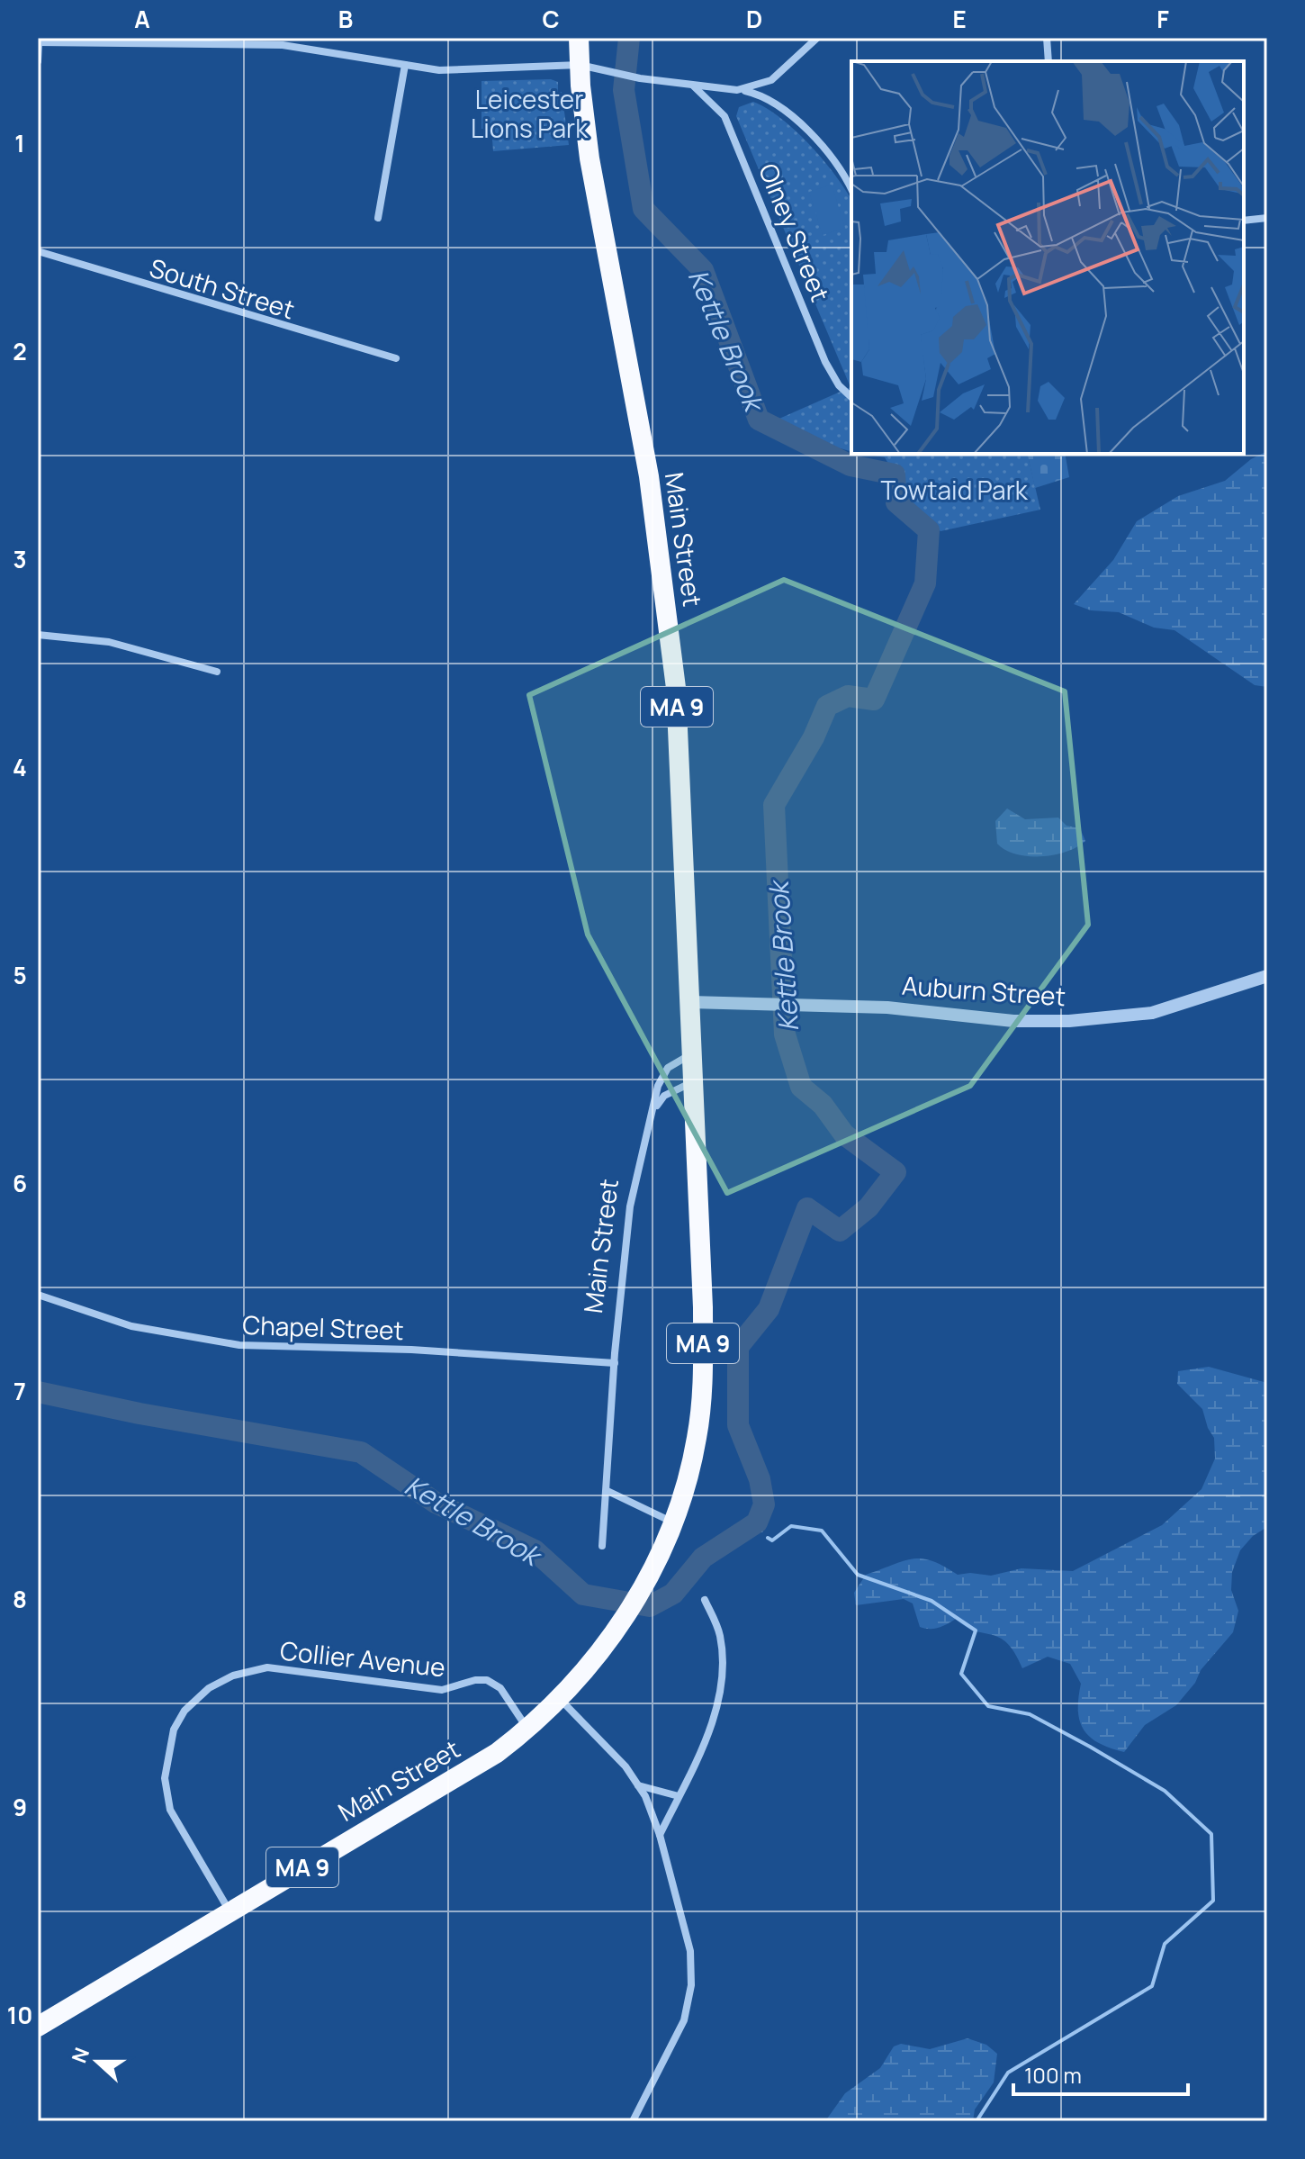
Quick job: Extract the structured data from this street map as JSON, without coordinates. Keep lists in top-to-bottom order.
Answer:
{
  "streets": {
    "highway": ["Main Street", "MA 9"],
    "street": [
      "Olney Street",
      "South Street",
      "Auburn Street",
      "Chapel Street",
      "Collier Avenue"
    ]
  },
  "crossings": [
    ["Main Street", "Auburn Street"],
    ["Main Street", "Chapel Street"],
    ["Main Street", "Collier Avenue"]
  ],
  "water": ["Kettle Brook"],
  "parks": ["Leicester Lions Park", "Towtaid Park"],
  "scale_bar": "100 m",
  "north": "left",
  "grid": {
    "columns": [
      "A",
      "B",
      "C",
      "D",
      "E",
      "F"
    ],
    "rows": [
      "1",
      "2",
      "3",
      "4",
      "5",
      "6",
      "7",
      "8",
      "9",
      "10"
    ]
  }
}
